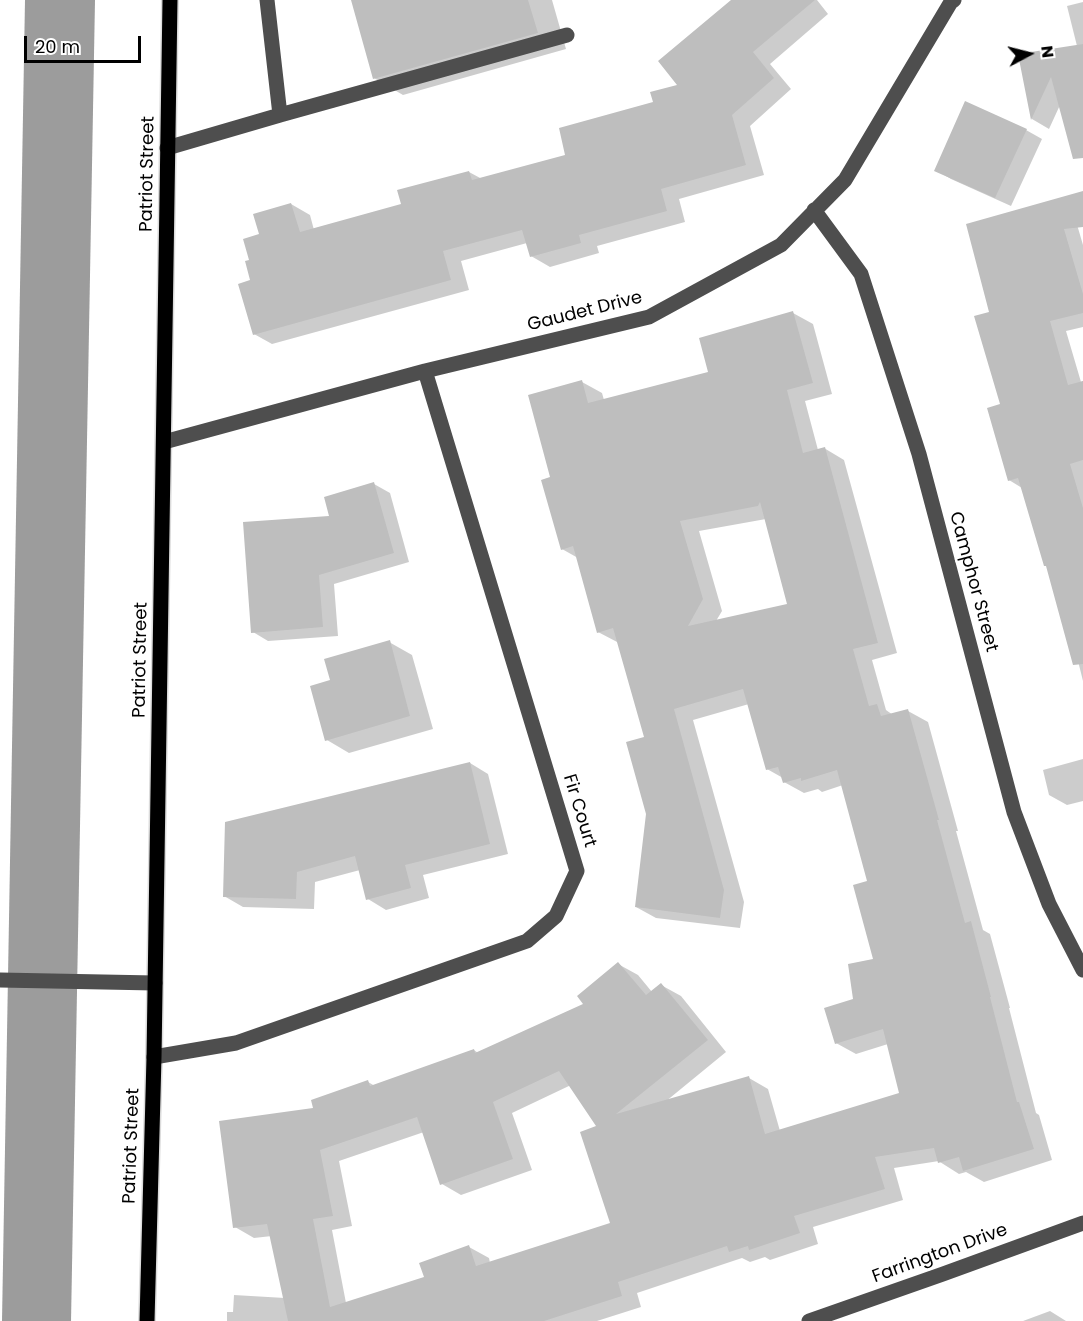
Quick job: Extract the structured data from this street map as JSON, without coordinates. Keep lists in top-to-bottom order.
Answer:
{
  "streets": {
    "main road": ["Patriot Street"],
    "street": [
      "Gaudet Drive",
      "Camphor Street",
      "Fir Court",
      "Farrington Drive"
    ]
  },
  "crossings": [
    ["Patriot Street", "Gaudet Drive"],
    ["Patriot Street", "Fir Court"],
    ["Gaudet Drive", "Camphor Street"],
    ["Gaudet Drive", "Fir Court"]
  ],
  "scale_bar": "20 m",
  "north": "right"
}
